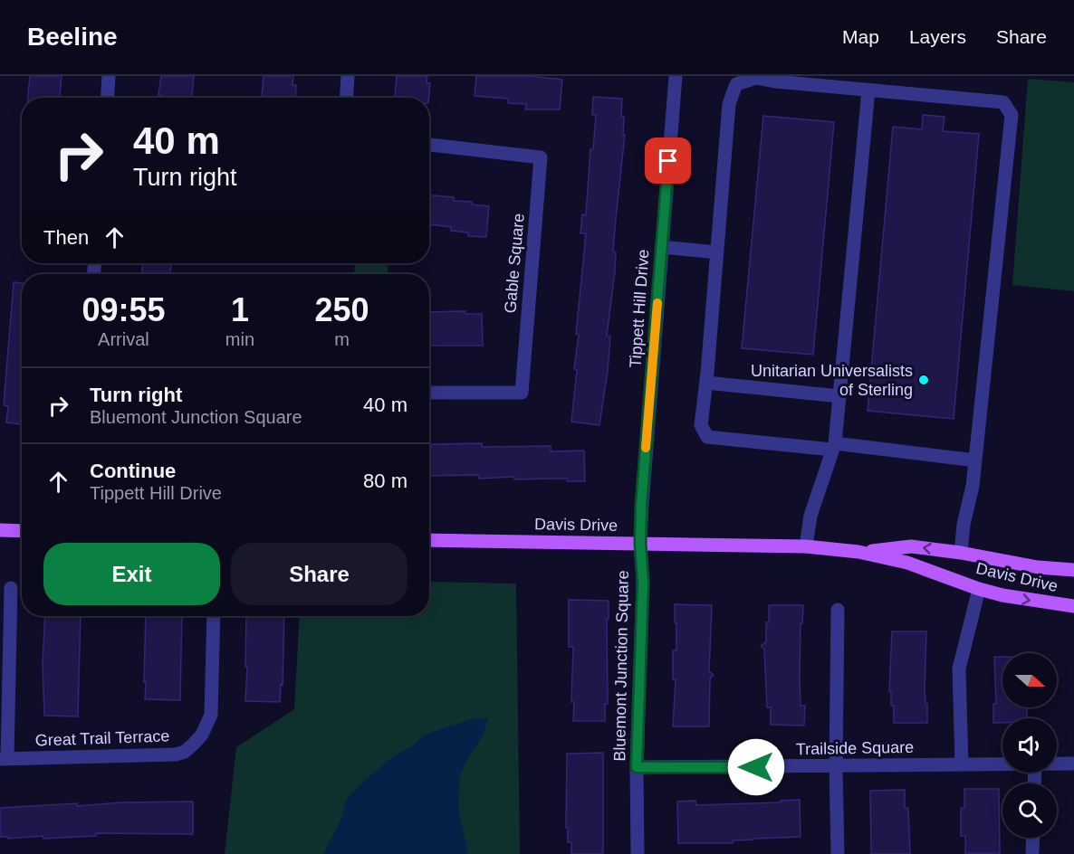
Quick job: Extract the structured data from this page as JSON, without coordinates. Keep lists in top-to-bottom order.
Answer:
{
  "streets": {
    "main road": ["Davis Drive"],
    "street": [
      "Gable Square",
      "Tippett Hill Drive",
      "Bluemont Junction Square",
      "Great Trail Terrace",
      "Trailside Square"
    ]
  },
  "crossings": [
    ["Tippett Hill Drive", "Davis Drive"],
    ["Tippett Hill Drive", "Bluemont Junction Square"],
    ["Davis Drive", "Bluemont Junction Square"],
    ["Bluemont Junction Square", "Trailside Square"]
  ],
  "places": ["Unitarian Universalists of Sterling"],
  "north": "right",
  "page": {
    "header": "Beeline",
    "nav": ["Map", "Layers", "Share"],
    "turn": ["40 m", "Turn right"],
    "then": "Then",
    "eta": [
      "09:55",
      "Arrival",
      "1",
      "min",
      "250",
      "m"
    ],
    "list": [
      {
        "name": "Turn right",
        "note": "Bluemont Junction Square",
        "value": "40 m"
      },
      {
        "name": "Continue",
        "note": "Tippett Hill Drive",
        "value": "80 m"
      }
    ],
    "buttons": ["Exit", "Share"]
  }
}
